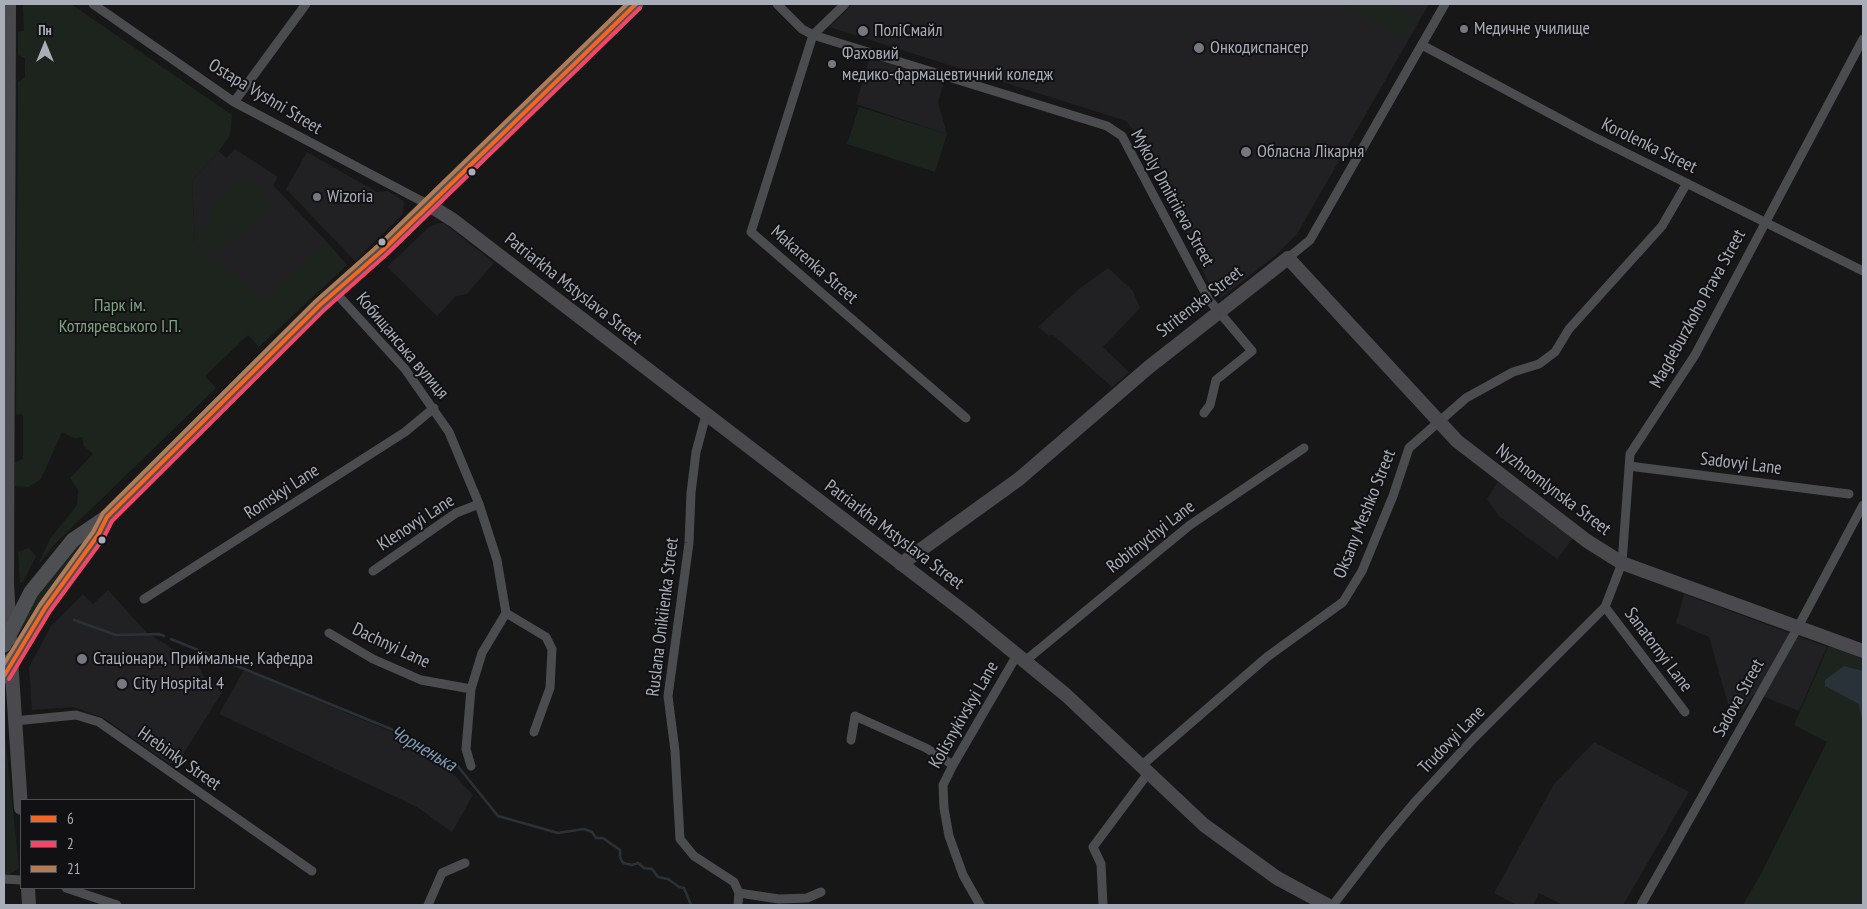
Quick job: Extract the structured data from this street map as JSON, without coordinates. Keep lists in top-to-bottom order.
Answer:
{
  "streets": {
    "main road": ["Patriarkha Mstyslava Street", "Stritenska Street", "Nyzhnomlynska Street"],
    "street": [
      "Ostapa Vyshni Street",
      "Korolenka Street",
      "Mykoly Dmitriieva Street",
      "Makarenka Street",
      "Magdeburzkoho Prava Street",
      "Кобищанська вулиця",
      "Sadovyi Lane",
      "Romskyi Lane",
      "Oksany Meshko Street",
      "Klenovyi Lane",
      "Robitnychyi Lane",
      "Ruslana Onikiienka Street",
      "Dachnyi Lane",
      "Sanatornyi Lane",
      "Sadova Street",
      "Kolisnykivskyi Lane",
      "Trudovyi Lane",
      "Hrebinky Street"
    ]
  },
  "crossings": [
    ["Ostapa Vyshni Street", "Patriarkha Mstyslava Street"],
    ["Korolenka Street", "Stritenska Street"],
    ["Korolenka Street", "Magdeburzkoho Prava Street"],
    ["Korolenka Street", "Oksany Meshko Street"],
    ["Mykoly Dmitriieva Street", "Makarenka Street"],
    ["Mykoly Dmitriieva Street", "Stritenska Street"],
    ["Patriarkha Mstyslava Street", "Stritenska Street"],
    ["Patriarkha Mstyslava Street", "Oksany Meshko Street"],
    ["Patriarkha Mstyslava Street", "Robitnychyi Lane"],
    ["Patriarkha Mstyslava Street", "Ruslana Onikiienka Street"],
    ["Patriarkha Mstyslava Street", "Kolisnykivskyi Lane"],
    ["Stritenska Street", "Nyzhnomlynska Street"],
    ["Magdeburzkoho Prava Street", "Sadovyi Lane"],
    ["Magdeburzkoho Prava Street", "Nyzhnomlynska Street"],
    ["Magdeburzkoho Prava Street", "Sanatornyi Lane"],
    ["Magdeburzkoho Prava Street", "Trudovyi Lane"],
    ["Кобищанська вулиця", "Romskyi Lane"],
    ["Кобищанська вулиця", "Klenovyi Lane"],
    ["Nyzhnomlynska Street", "Oksany Meshko Street"],
    ["Nyzhnomlynska Street", "Sadova Street"],
    ["Robitnychyi Lane", "Kolisnykivskyi Lane"],
    ["Sanatornyi Lane", "Trudovyi Lane"]
  ],
  "water": ["Чорненька"],
  "parks": ["Парк ім. Котляревського І.П."],
  "places": [
    "Медичне училище",
    "ПоліСмайл",
    "Онкодиспансер",
    "Фаховий медико-фармацевтичний коледж",
    "Обласна Лікарня",
    "Wizoria",
    "Стаціонари, Приймальне, Кафедра",
    "City Hospital 4"
  ],
  "lines": ["transit line 6", "transit line 21", "transit line 2"],
  "legend": ["6", "2", "21"],
  "north": "top"
}
